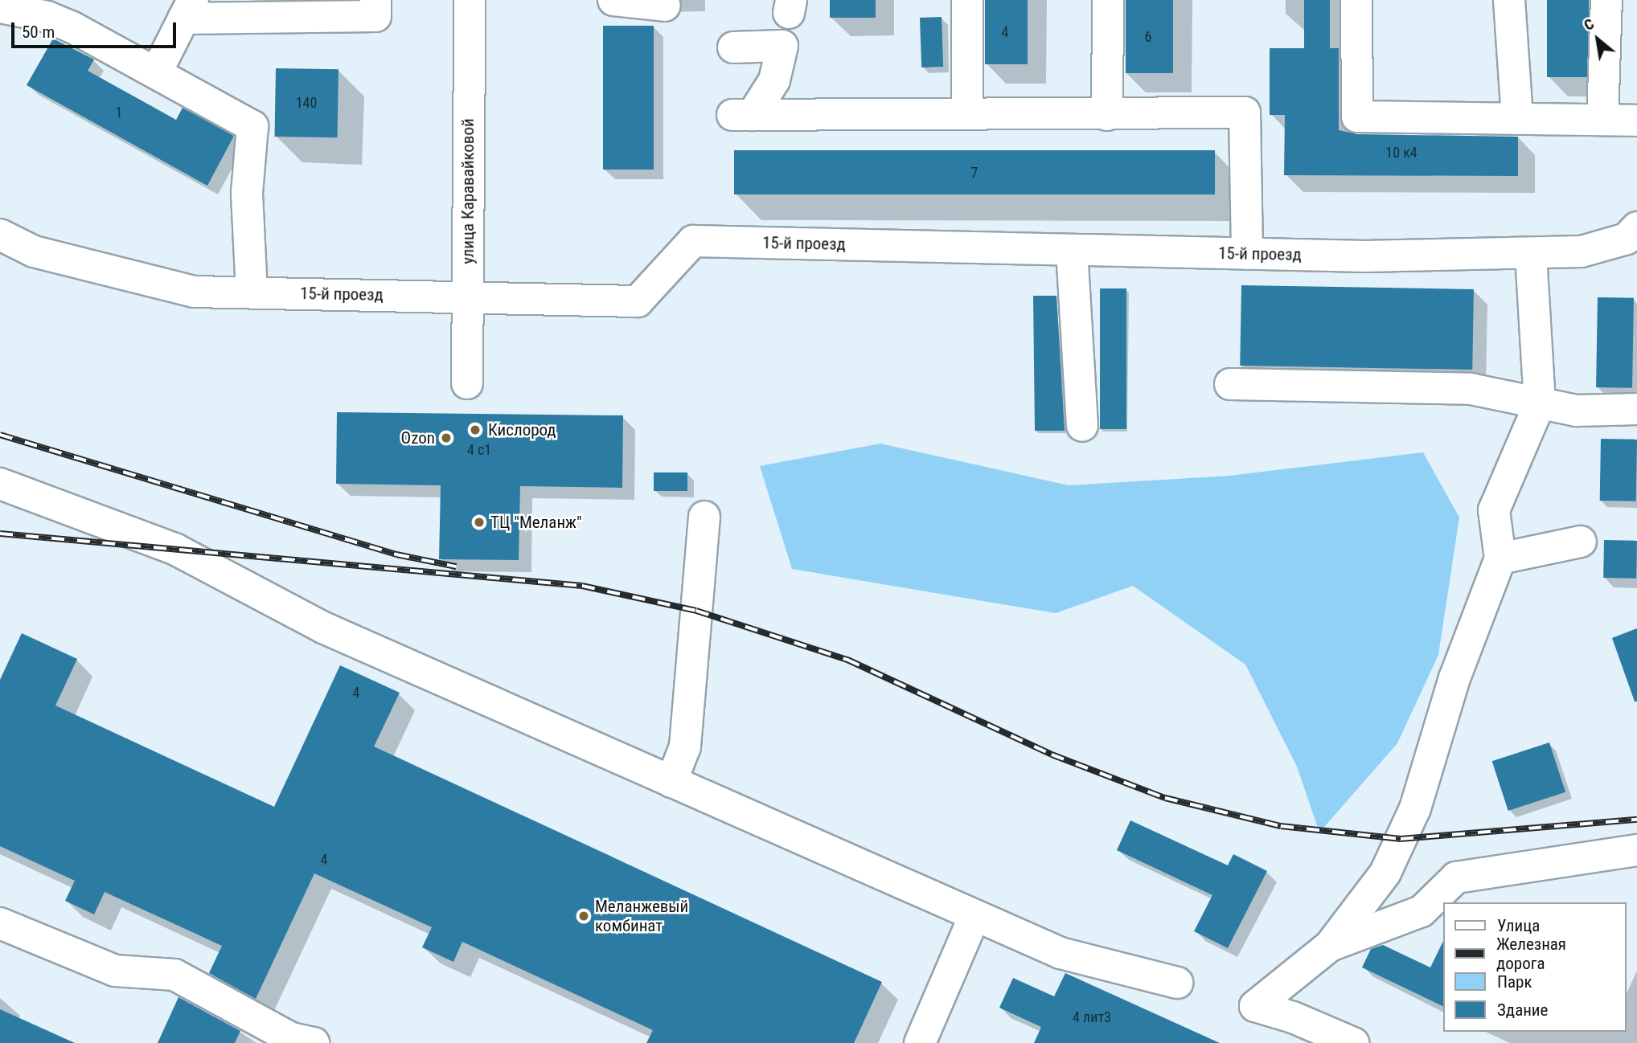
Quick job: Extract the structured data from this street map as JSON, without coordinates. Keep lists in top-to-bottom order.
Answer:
{
  "streets": {
    "street": ["улица Каравайковой", "15-й проезд"]
  },
  "crossings": [
    ["улица Каравайковой", "15-й проезд"]
  ],
  "places": [
    "Кислород",
    "Ozon",
    "ТЦ \"Меланж\"",
    "Меланжевый комбинат"
  ],
  "house_numbers": [
    "4",
    "6",
    "140",
    "1",
    "10 к4",
    "7",
    "4 с1",
    "4",
    "4",
    "4 лит3"
  ],
  "legend": [
    "Улица",
    "Железная дорога",
    "Парк",
    "Здание"
  ],
  "scale_bar": "50 m",
  "north": "top left"
}
